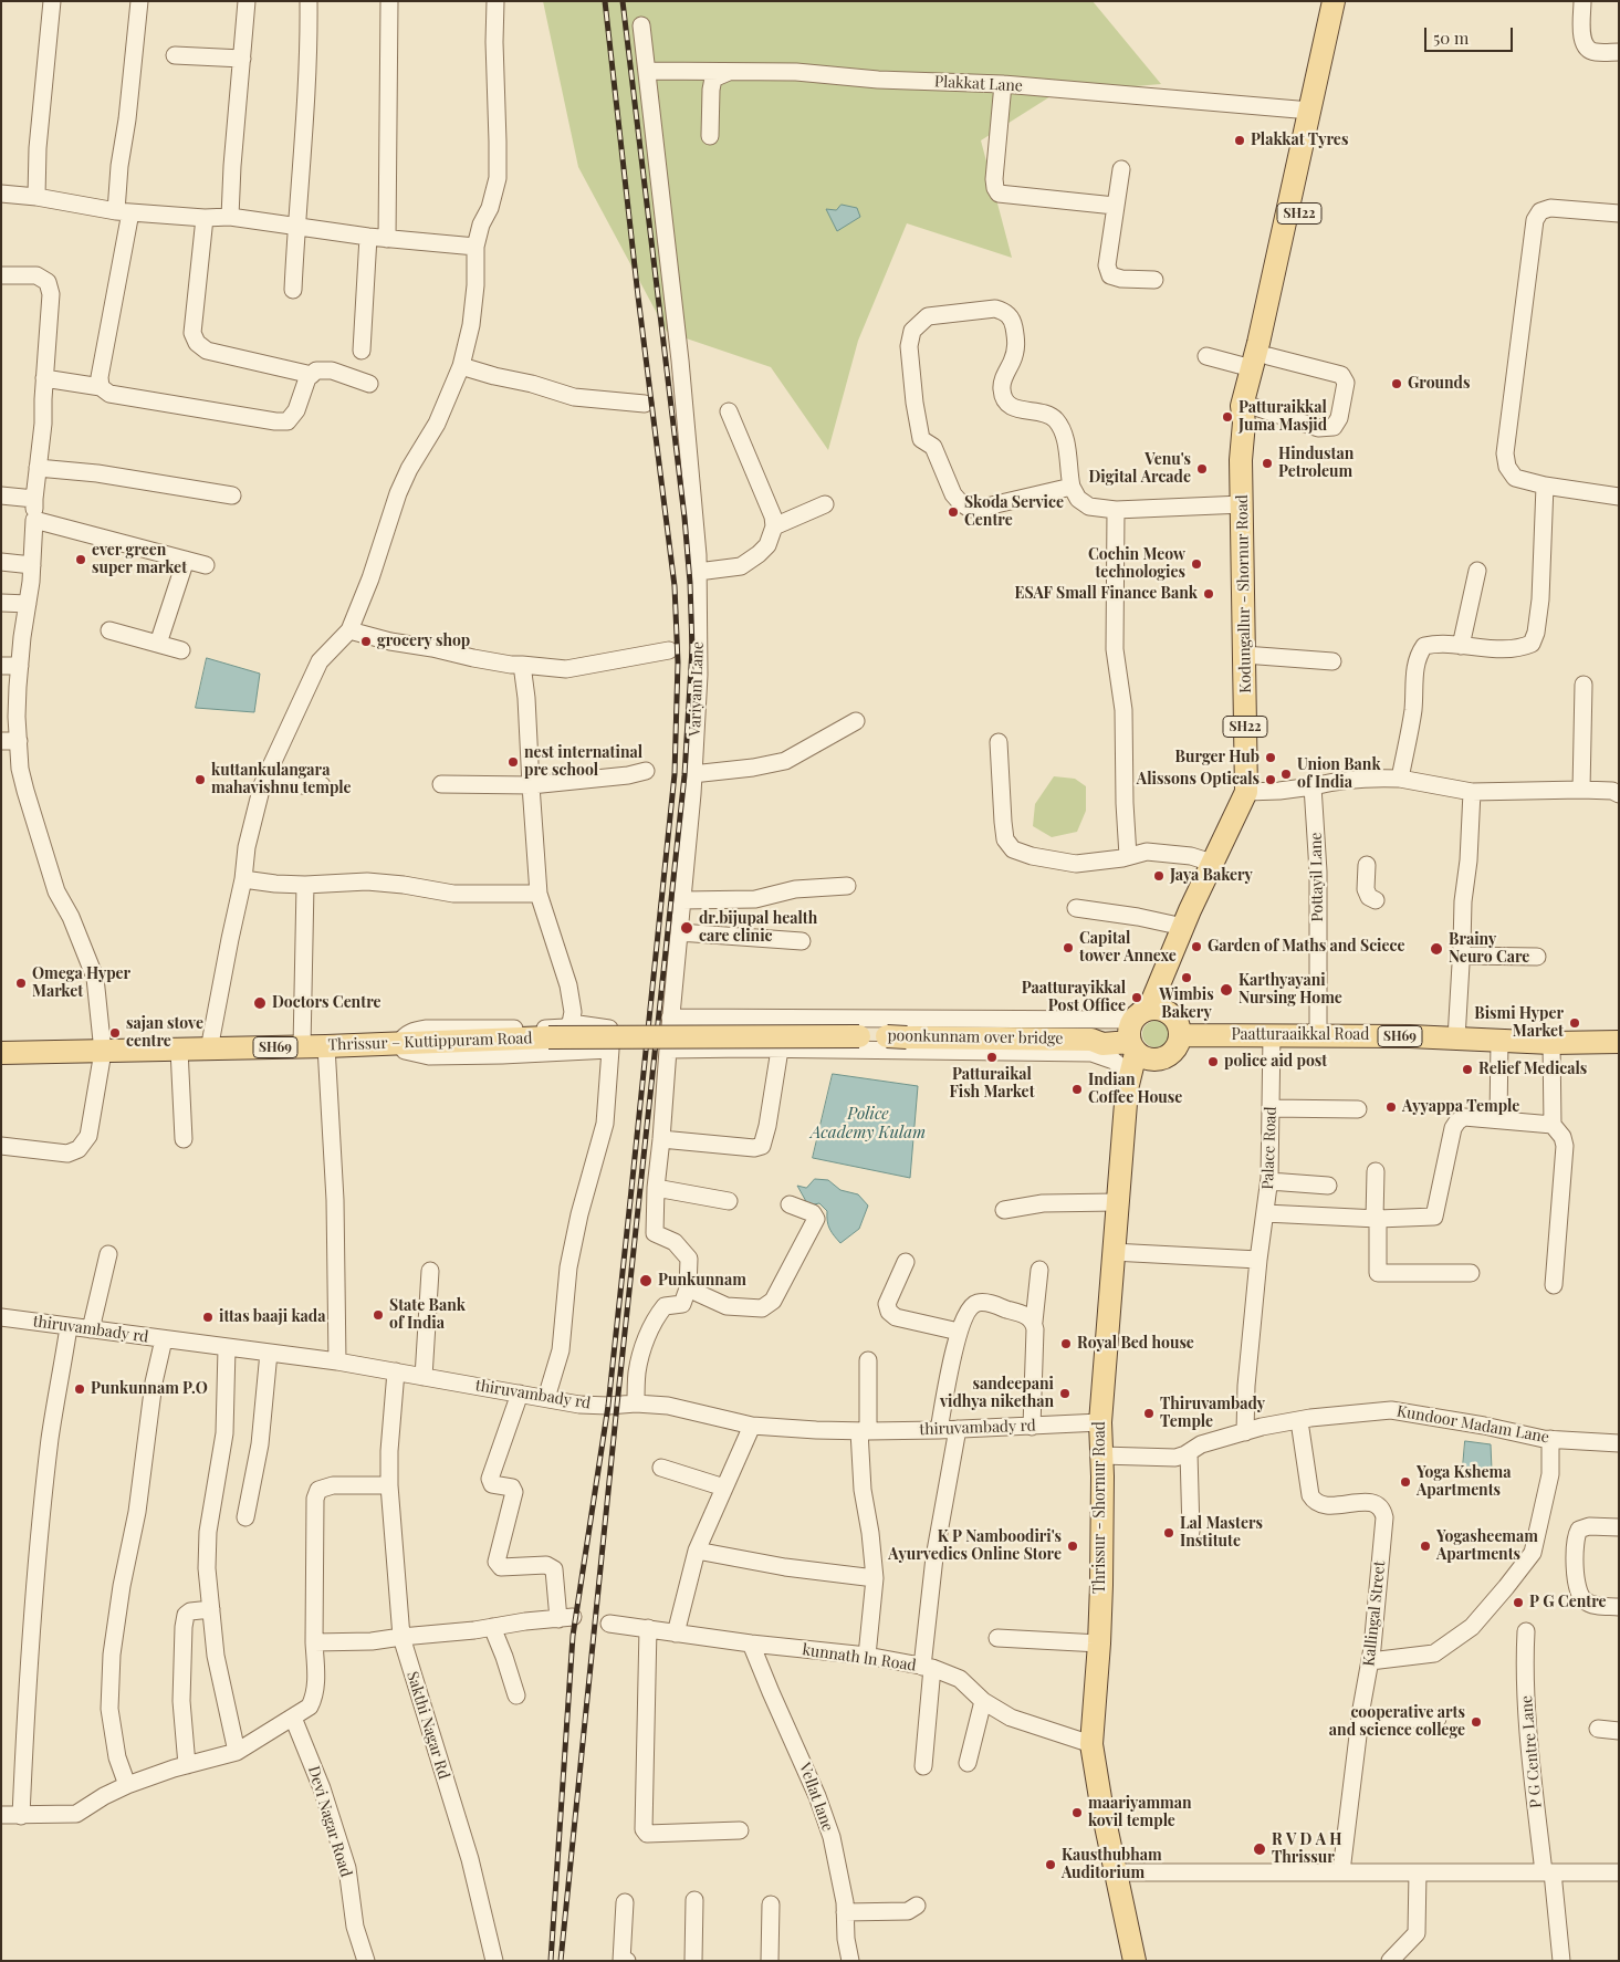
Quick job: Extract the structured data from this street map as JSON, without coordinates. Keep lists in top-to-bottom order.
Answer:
{
  "streets": {
    "main road": [
      "SH22",
      "Kodungallur - Shornur Road",
      "Paatturaaikkal Road",
      "SH69",
      "poonkunnam over bridge",
      "Thrissur – Kuttippuram Road",
      "Thrissur - Shornur Road"
    ],
    "street": [
      "Plakkat Lane",
      "Variyam Lane",
      "Pottayil Lane",
      "Palace Road",
      "thiruvambady rd",
      "Kundoor Madam Lane",
      "Kallingal Street",
      "kunnath ln Road",
      "Sakthi Nagar Rd",
      "P G Centre Lane",
      "Vellat lane",
      "Devi Nagar Road"
    ]
  },
  "crossings": [
    ["Plakkat Lane", "SH22"],
    ["Plakkat Lane", "Variyam Lane"],
    ["SH22", "Kodungallur - Shornur Road"],
    ["Kodungallur - Shornur Road", "Paatturaaikkal Road"],
    ["Kodungallur - Shornur Road", "SH69"],
    ["Kodungallur - Shornur Road", "poonkunnam over bridge"],
    ["Kodungallur - Shornur Road", "Thrissur - Shornur Road"],
    ["Pottayil Lane", "Paatturaaikkal Road"],
    ["Paatturaaikkal Road", "SH69"],
    ["Paatturaaikkal Road", "poonkunnam over bridge"],
    ["Paatturaaikkal Road", "Palace Road"],
    ["Paatturaaikkal Road", "Thrissur - Shornur Road"],
    ["SH69", "poonkunnam over bridge"],
    ["SH69", "Thrissur - Shornur Road"],
    ["poonkunnam over bridge", "Thrissur – Kuttippuram Road"],
    ["poonkunnam over bridge", "Thrissur - Shornur Road"],
    ["Palace Road", "Kundoor Madam Lane"],
    ["thiruvambady rd", "Thrissur - Shornur Road"],
    ["thiruvambady rd", "Sakthi Nagar Rd"],
    ["Kundoor Madam Lane", "Thrissur - Shornur Road"],
    ["Kundoor Madam Lane", "Kallingal Street"],
    ["Thrissur - Shornur Road", "kunnath ln Road"],
    ["kunnath ln Road", "Vellat lane"]
  ],
  "water": ["Police Academy Kulam"],
  "places": [
    "Plakkat Tyres",
    "Grounds",
    "Patturaikkal Juma Masjid",
    "Hindustan Petroleum",
    "Venu's Digital Arcade",
    "Skoda Service Centre",
    "ever green super market",
    "Cochin Meow technologies",
    "ESAF Small Finance Bank",
    "grocery shop",
    "Burger Hub",
    "nest internatinal pre school",
    "Union Bank of India",
    "kuttankulangara mahavishnu temple",
    "Alissons Opticals",
    "Jaya Bakery",
    "dr.bijupal health care clinic",
    "Garden of Maths and Sciece",
    "Capital tower Annexe",
    "Brainy Neuro Care",
    "Wimbis Bakery",
    "Omega Hyper Market",
    "Karthyayani Nursing Home",
    "Paatturayikkal Post Office",
    "Doctors Centre",
    "Bismi Hyper Market",
    "sajan stove centre",
    "Patturaikal Fish Market",
    "police aid post",
    "Relief Medicals",
    "Indian Coffee House",
    "Ayyappa Temple",
    "Punkunnam",
    "State Bank of India",
    "ittas baaji kada",
    "Royal Bed house",
    "Punkunnam P.O",
    "sandeepani vidhya nikethan",
    "Thiruvambady Temple",
    "Yoga Kshema Apartments",
    "Lal Masters Institute",
    "K P Namboodiri's Ayurvedics Online Store",
    "Yogasheemam Apartments",
    "P G Centre",
    "cooperative arts and science college",
    "maariyamman kovil temple",
    "R V D A H Thrissur",
    "Kausthubham Auditorium"
  ],
  "scale_bar": "50 m"
}
